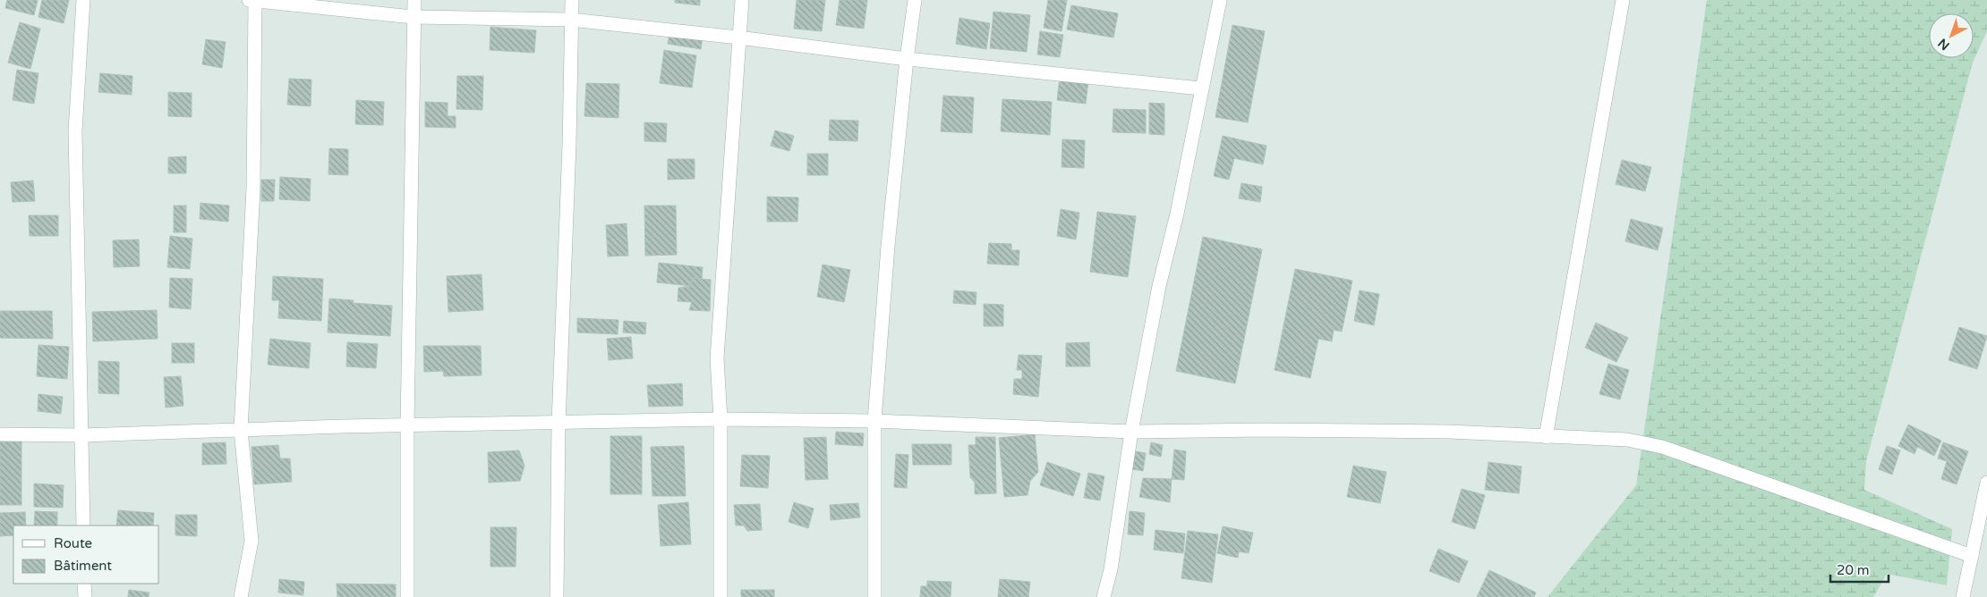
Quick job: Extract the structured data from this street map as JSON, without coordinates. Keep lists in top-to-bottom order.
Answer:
{
  "legend": ["Route", "Bâtiment"],
  "scale_bar": "20 m",
  "north": "bottom left"
}
